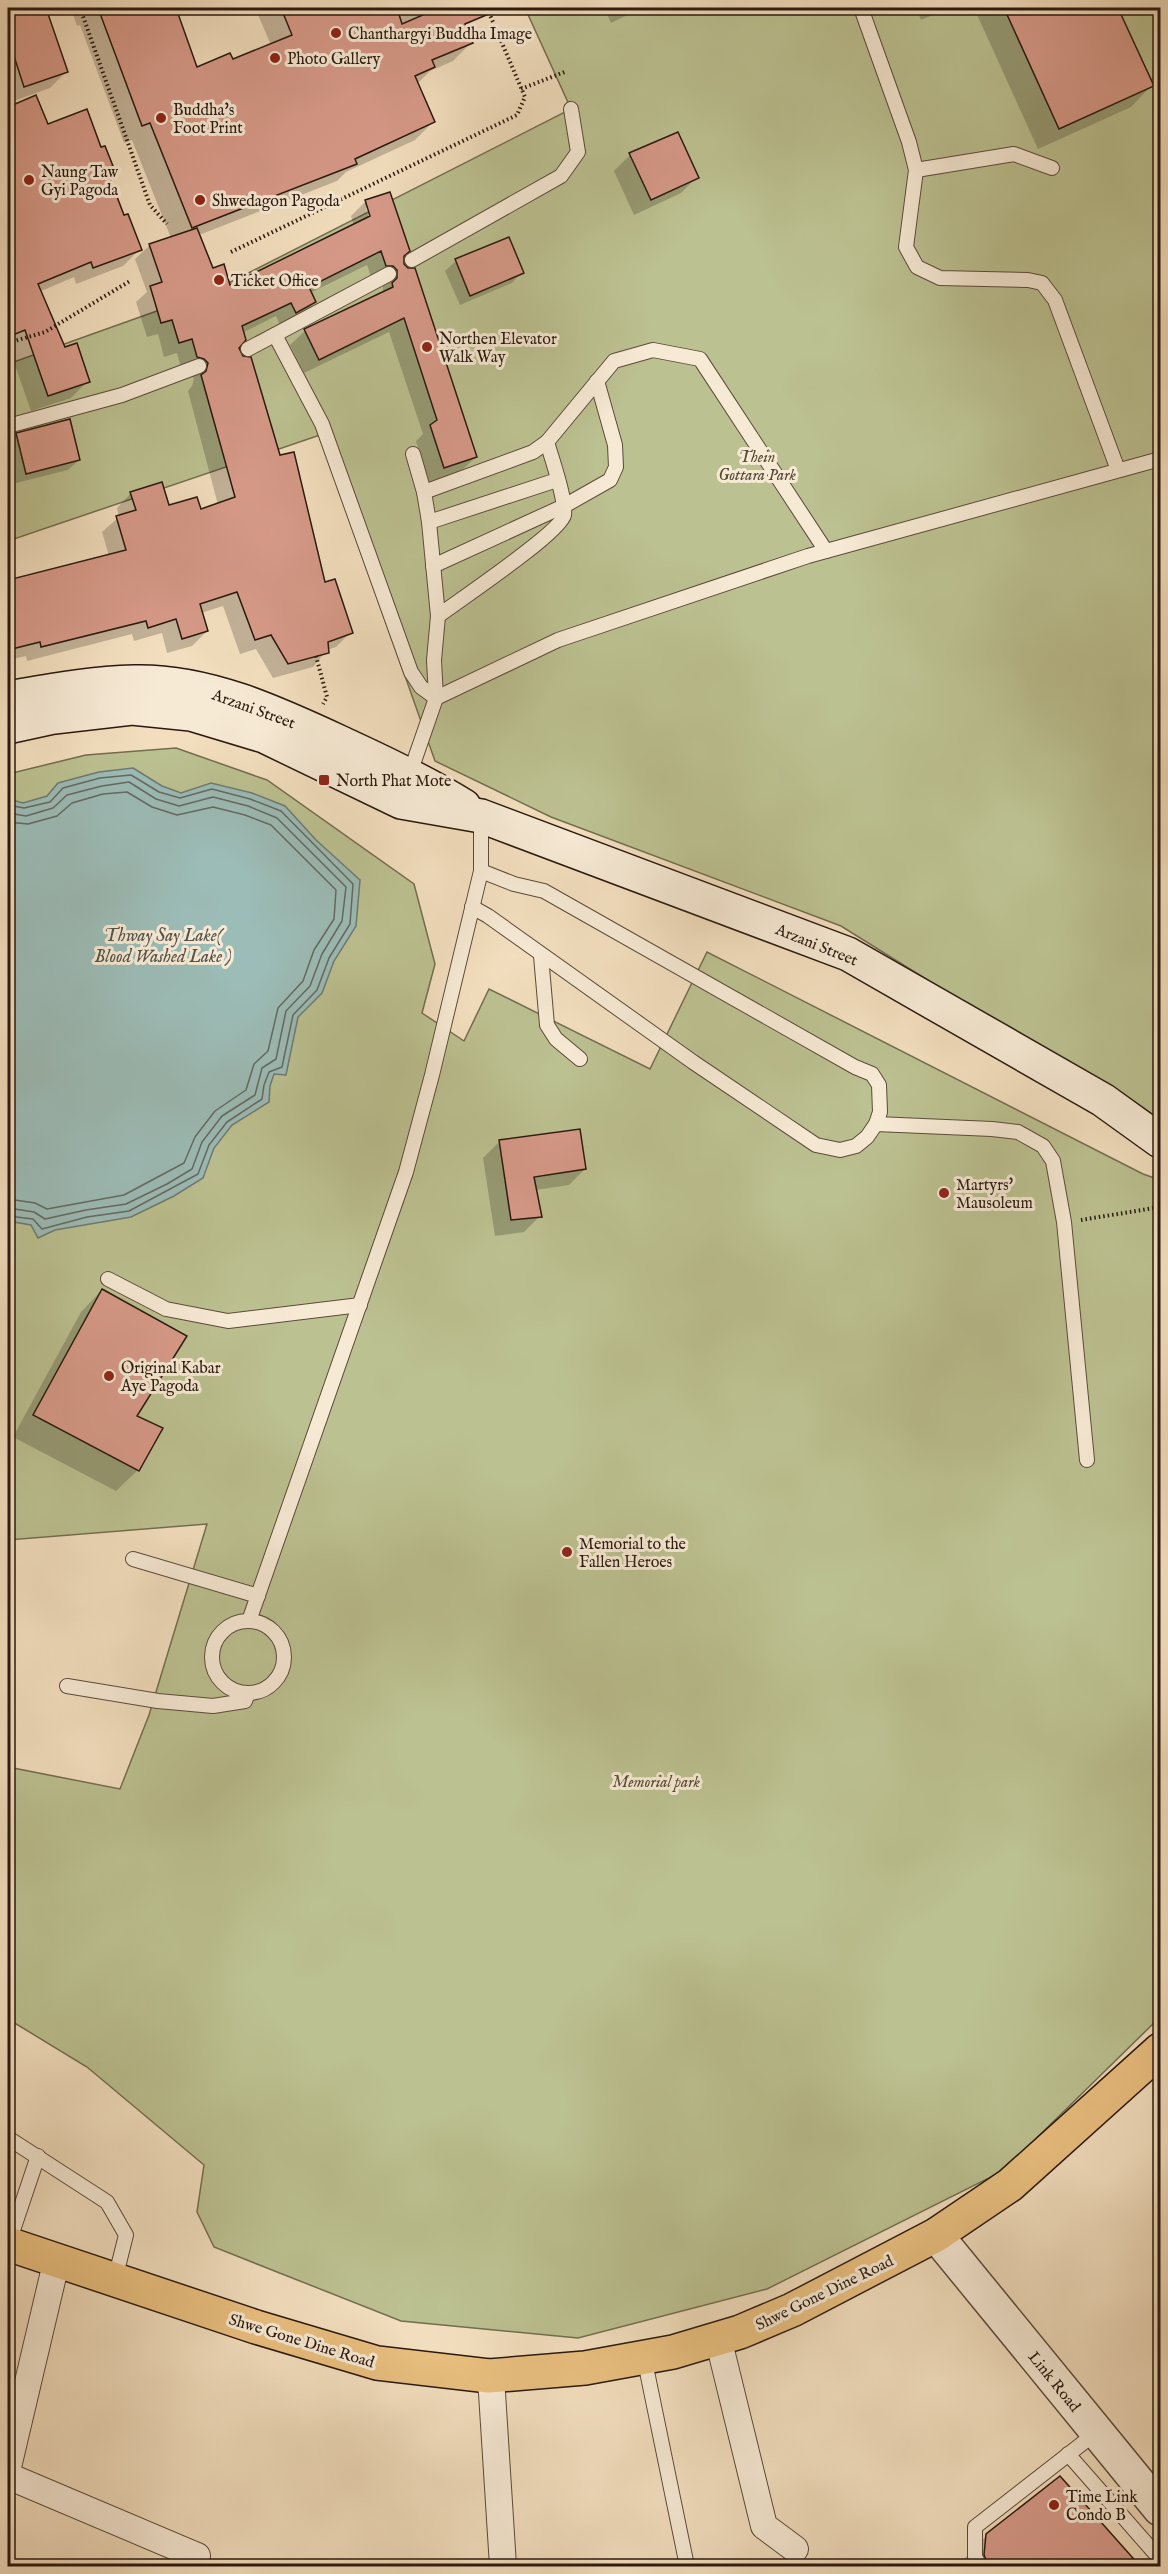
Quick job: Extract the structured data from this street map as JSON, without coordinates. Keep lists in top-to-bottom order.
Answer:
{
  "streets": {
    "main road": ["Arzani Street", "Shwe Gone Dine Road", "Link Road"]
  },
  "crossings": [
    ["Shwe Gone Dine Road", "Link Road"]
  ],
  "water": ["Thway Say Lake( Blood Washed Lake )"],
  "parks": ["Thein Gottara Park", "Memorial park"],
  "places": {
    "other": [
      "Chanthargyi Buddha Image",
      "Photo Gallery",
      "Buddha's Foot Print",
      "Naung Taw Gyi Pagoda",
      "Shwedagon Pagoda",
      "Ticket Office",
      "Northen Elevator Walk Way",
      "Martyrs' Mausoleum",
      "Original Kabar Aye Pagoda",
      "Memorial to the Fallen Heroes",
      "Time Link Condo B"
    ],
    "transit": ["North Phat Mote"]
  }
}
